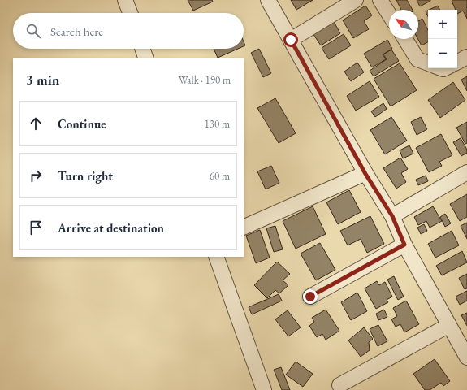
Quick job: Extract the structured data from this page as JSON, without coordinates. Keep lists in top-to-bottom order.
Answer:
{
  "north": "top left",
  "page": {
    "map_buttons": ["+", "−"],
    "search": "Search here",
    "heading": ["3 min", "Walk · 190 m"],
    "list": [
      ["Continue", "130 m"],
      ["Turn right", "60 m"],
      "Arrive at destination"
    ]
  }
}
